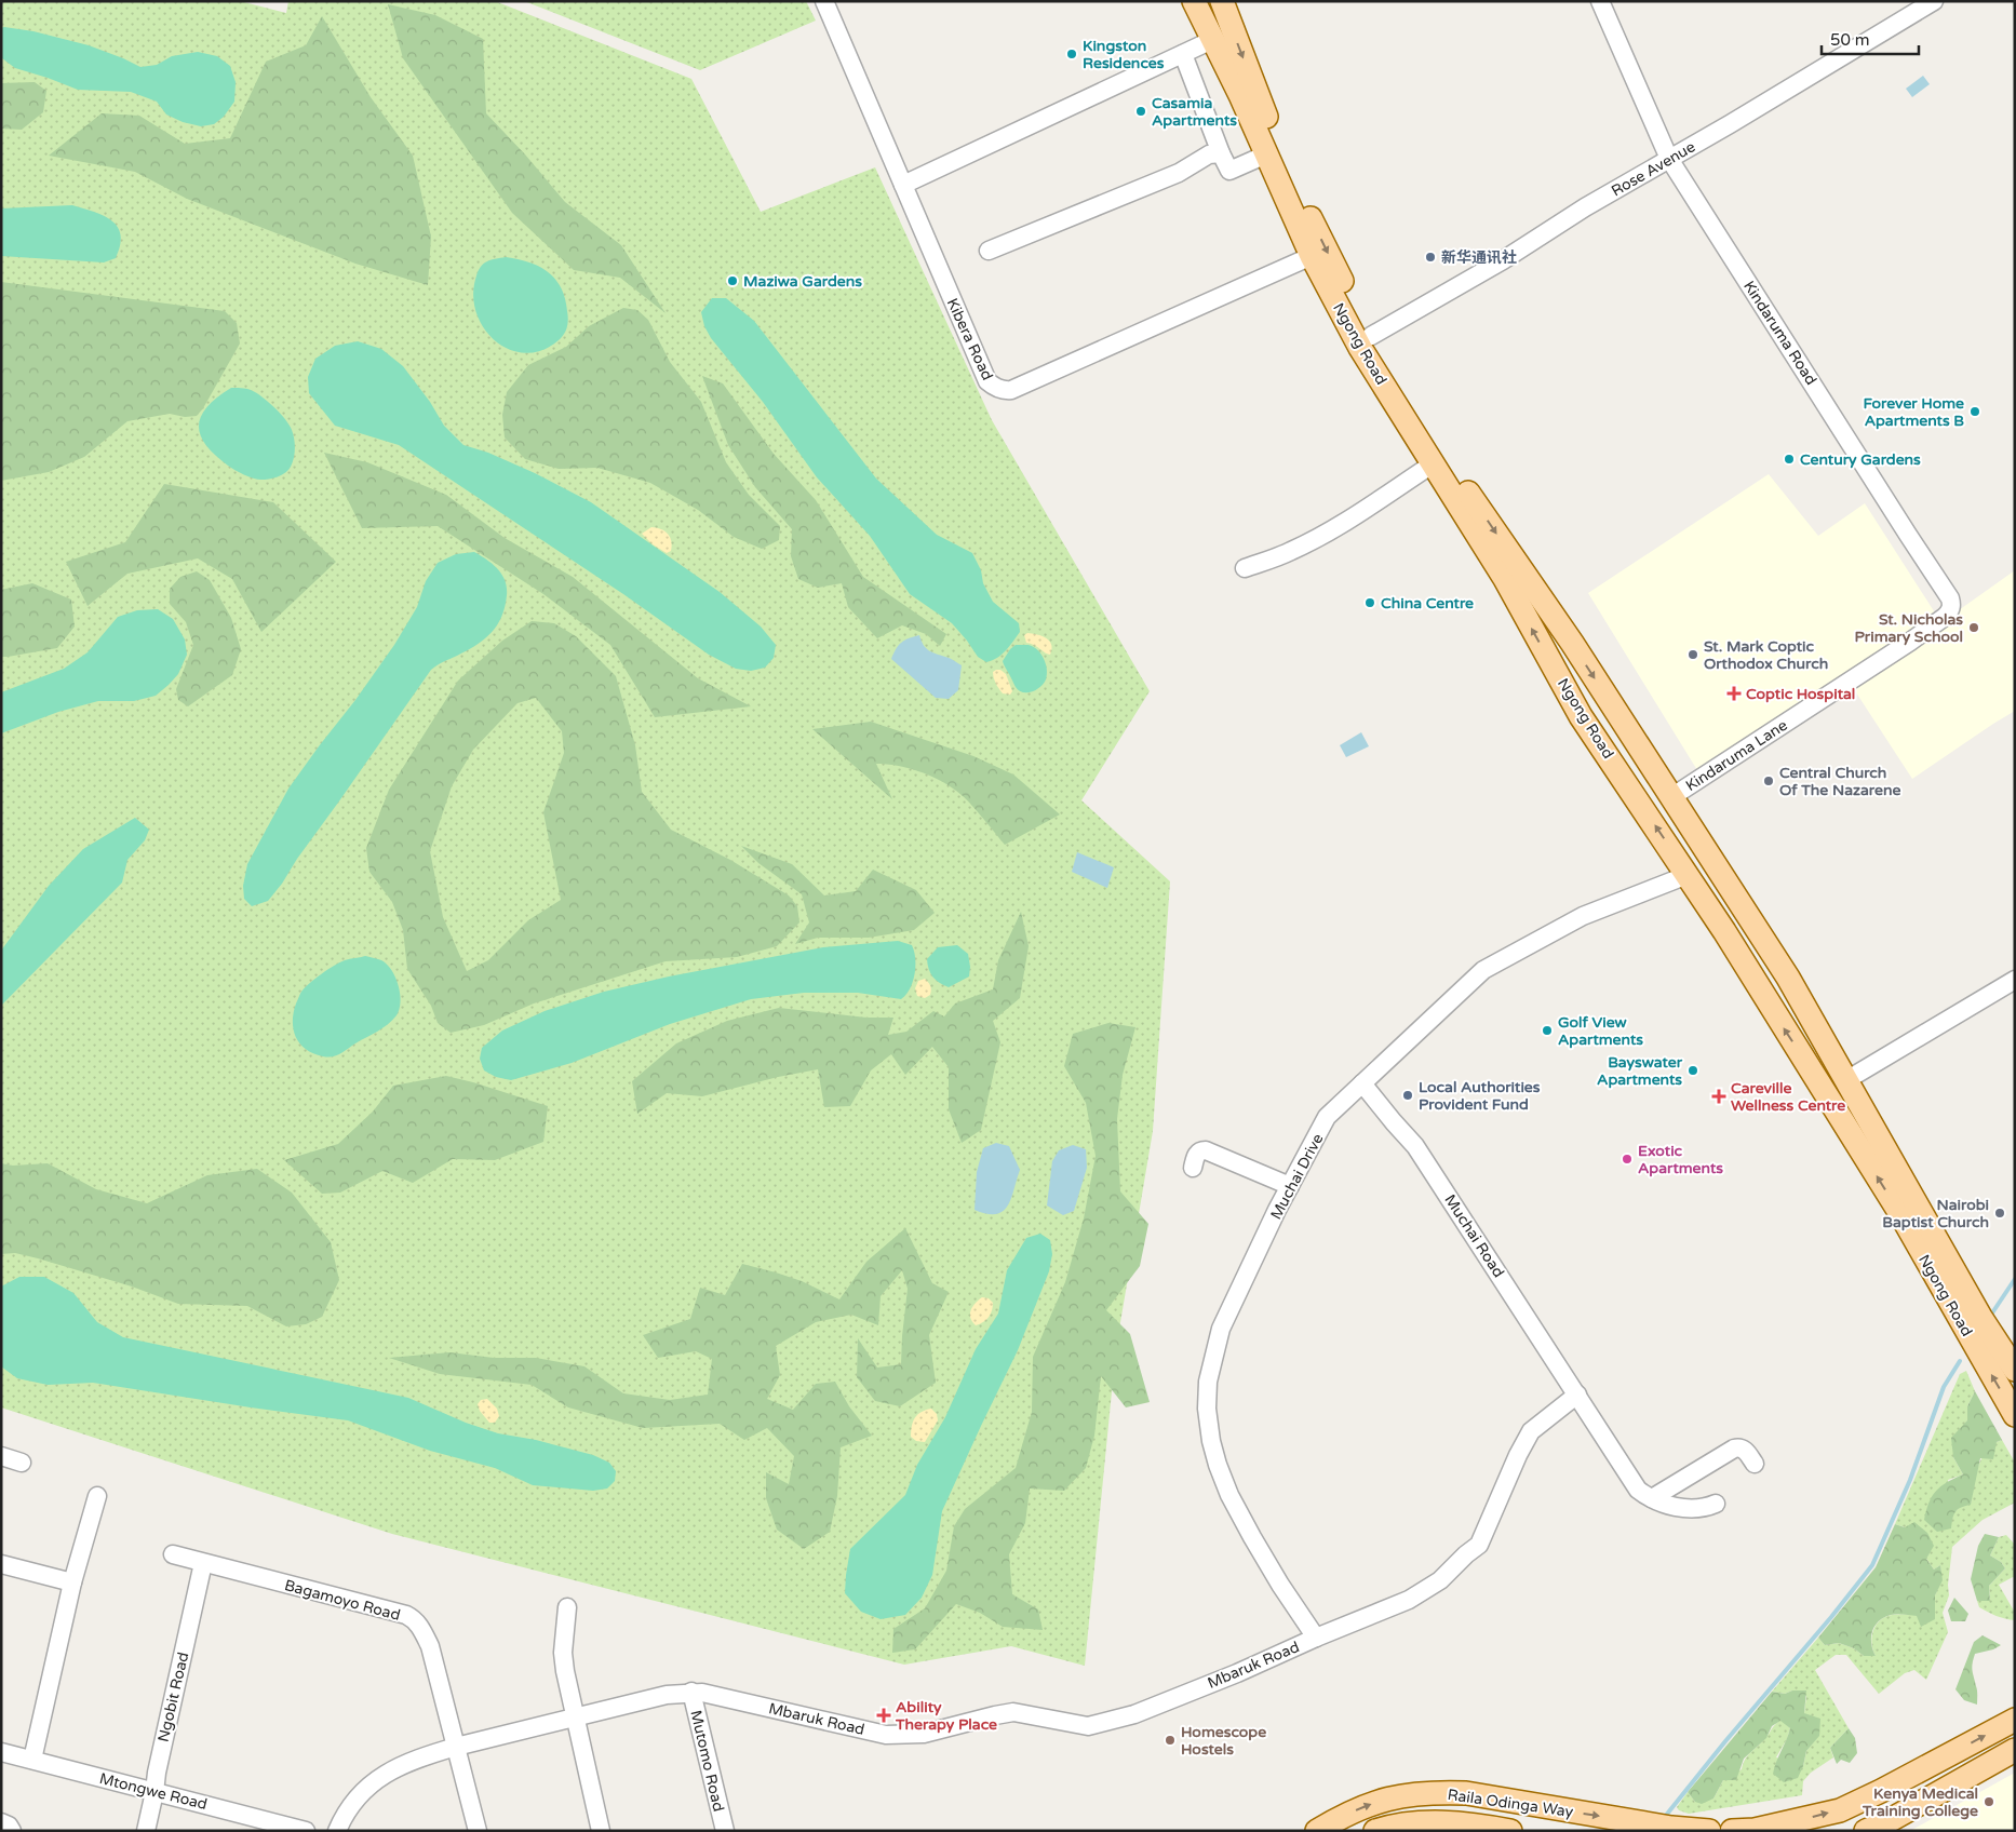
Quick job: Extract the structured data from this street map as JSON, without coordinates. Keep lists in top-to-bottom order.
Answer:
{
  "streets": {
    "main road": ["Ngong Road", "Raila Odinga Way"],
    "street": [
      "Rose Avenue",
      "Kindaruma Road",
      "Kibera Road",
      "Kindaruma Lane",
      "Muchai Drive",
      "Muchai Road",
      "Bagamoyo Road",
      "Mbaruk Road",
      "Ngobit Road",
      "Mutomo Road",
      "Mtongwe Road"
    ]
  },
  "crossings": [
    ["Rose Avenue", "Kindaruma Road"],
    ["Rose Avenue", "Ngong Road"],
    ["Kindaruma Road", "Kindaruma Lane"],
    ["Kibera Road", "Ngong Road"],
    ["Ngong Road", "Kindaruma Lane"],
    ["Ngong Road", "Muchai Drive"],
    ["Muchai Drive", "Muchai Road"],
    ["Muchai Drive", "Mbaruk Road"],
    ["Bagamoyo Road", "Mbaruk Road"],
    ["Bagamoyo Road", "Ngobit Road"],
    ["Mbaruk Road", "Mutomo Road"],
    ["Ngobit Road", "Mtongwe Road"]
  ],
  "places": {
    "other": [
      "Kingston Residences",
      "Casamia Apartments",
      "新华通讯社",
      "Maziwa Gardens",
      "Forever Home Apartments B",
      "Century Gardens",
      "China Centre",
      "St. Nicholas Primary School",
      "St. Mark Coptic Orthodox Church",
      "Central Church Of The Nazarene",
      "Golf View Apartments",
      "Bayswater Apartments",
      "Local Authorities Provident Fund",
      "Exotic Apartments",
      "Nairobi Baptist Church",
      "Homescope Hostels",
      "Kenya Medical Training College"
    ],
    "health": ["Coptic Hospital", "Careville Wellness Centre", "Ability Therapy Place"]
  },
  "scale_bar": "50 m"
}
